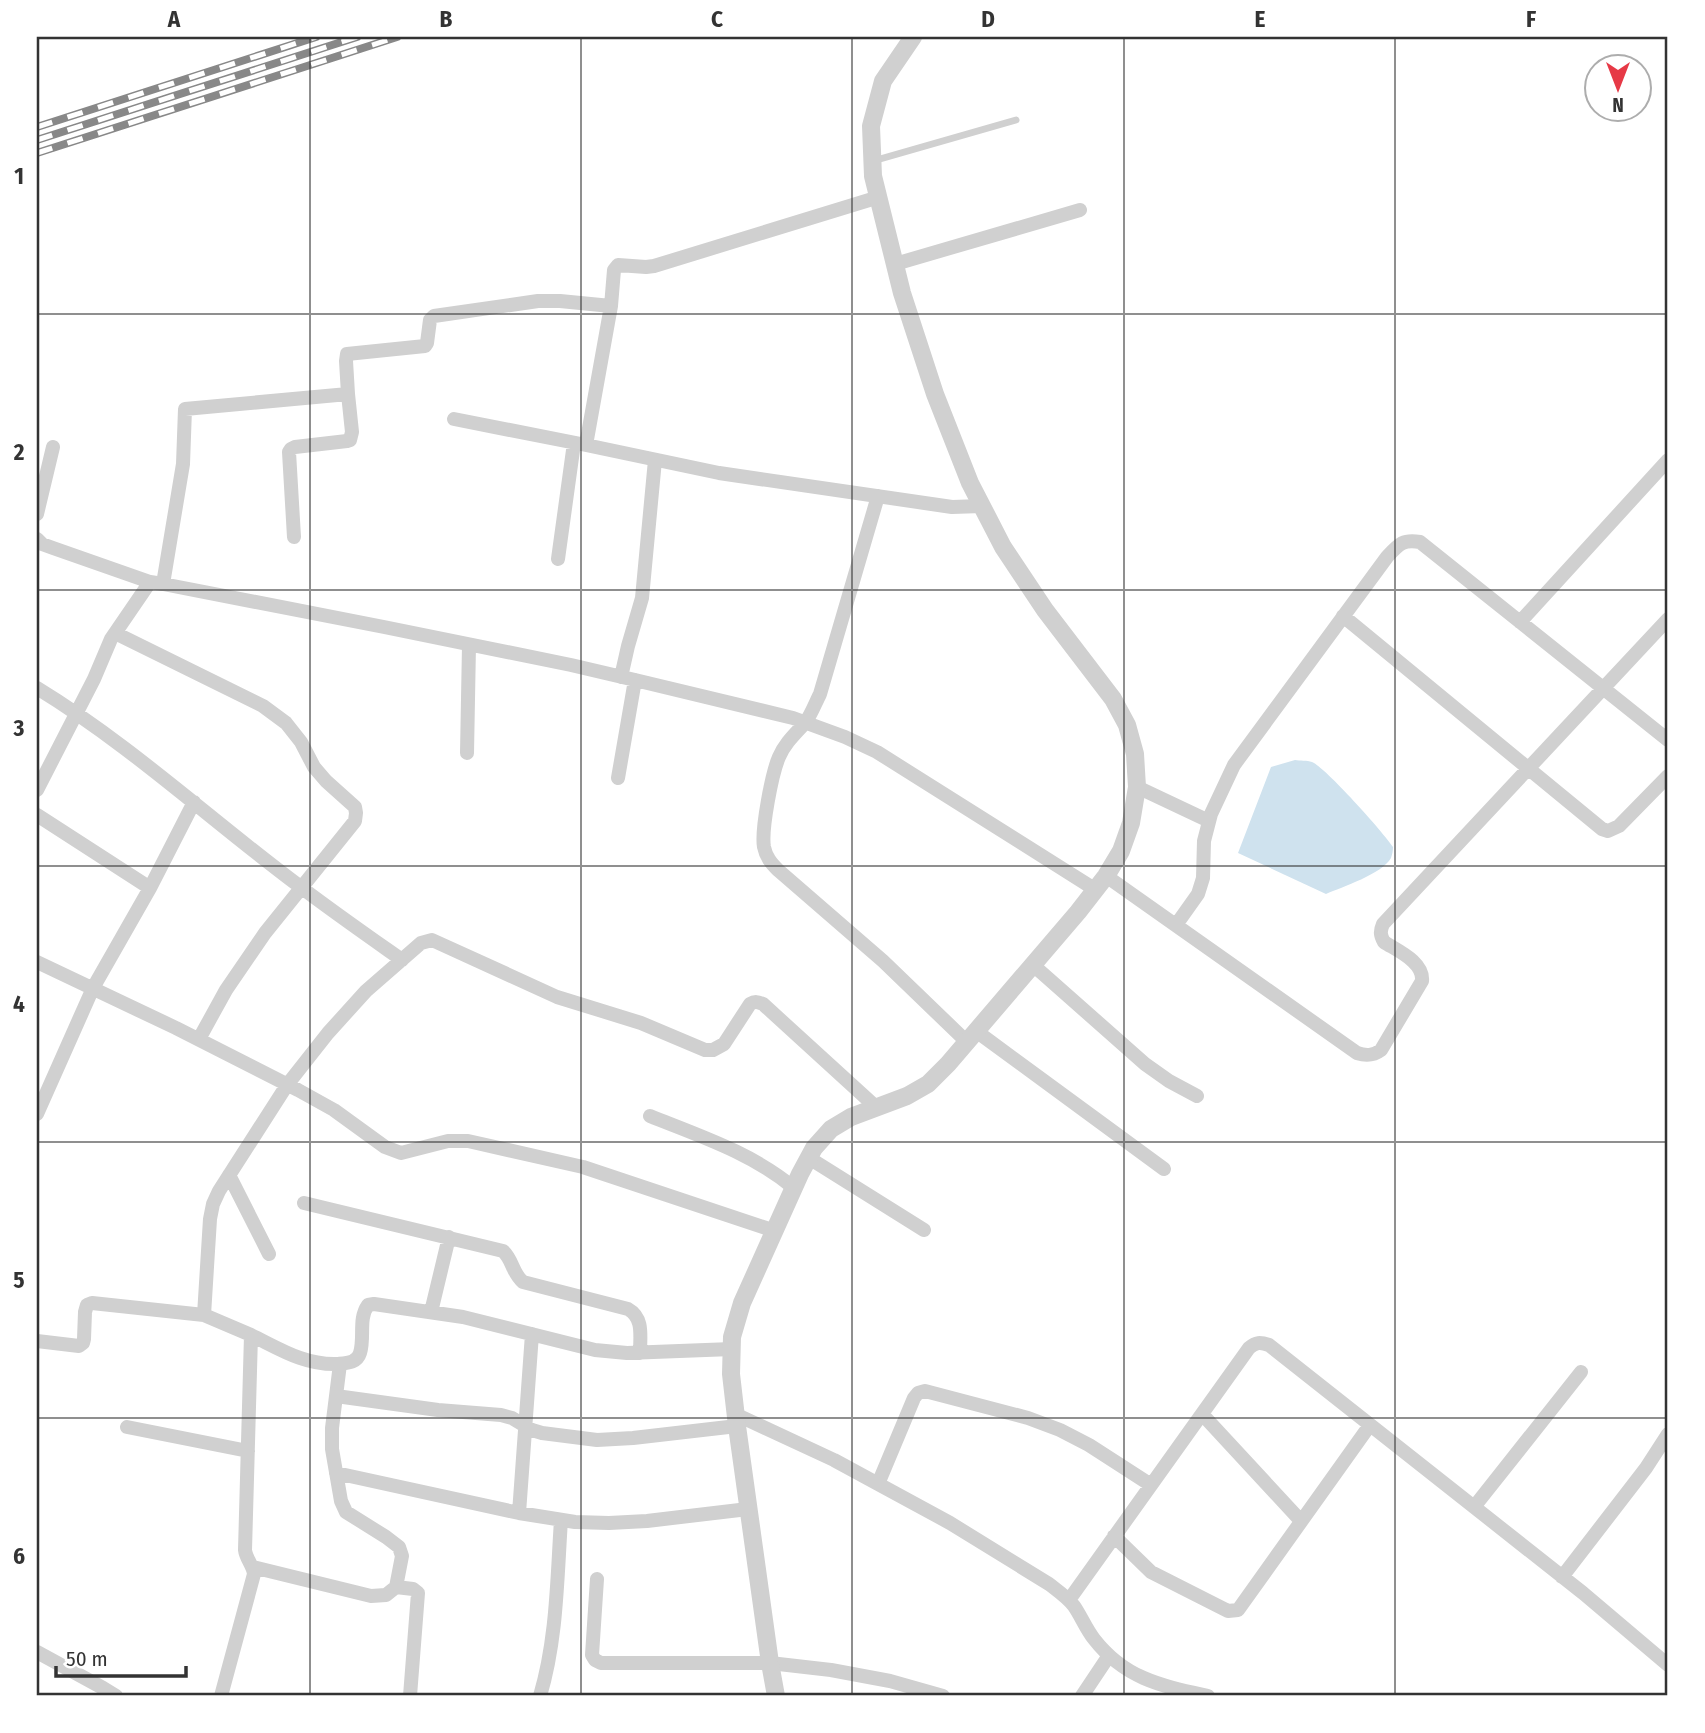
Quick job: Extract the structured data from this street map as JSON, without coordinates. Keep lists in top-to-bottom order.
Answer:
{
  "scale_bar": "50 m",
  "north": "bottom",
  "grid": {
    "columns": [
      "A",
      "B",
      "C",
      "D",
      "E",
      "F"
    ],
    "rows": [
      "1",
      "2",
      "3",
      "4",
      "5",
      "6"
    ]
  }
}
